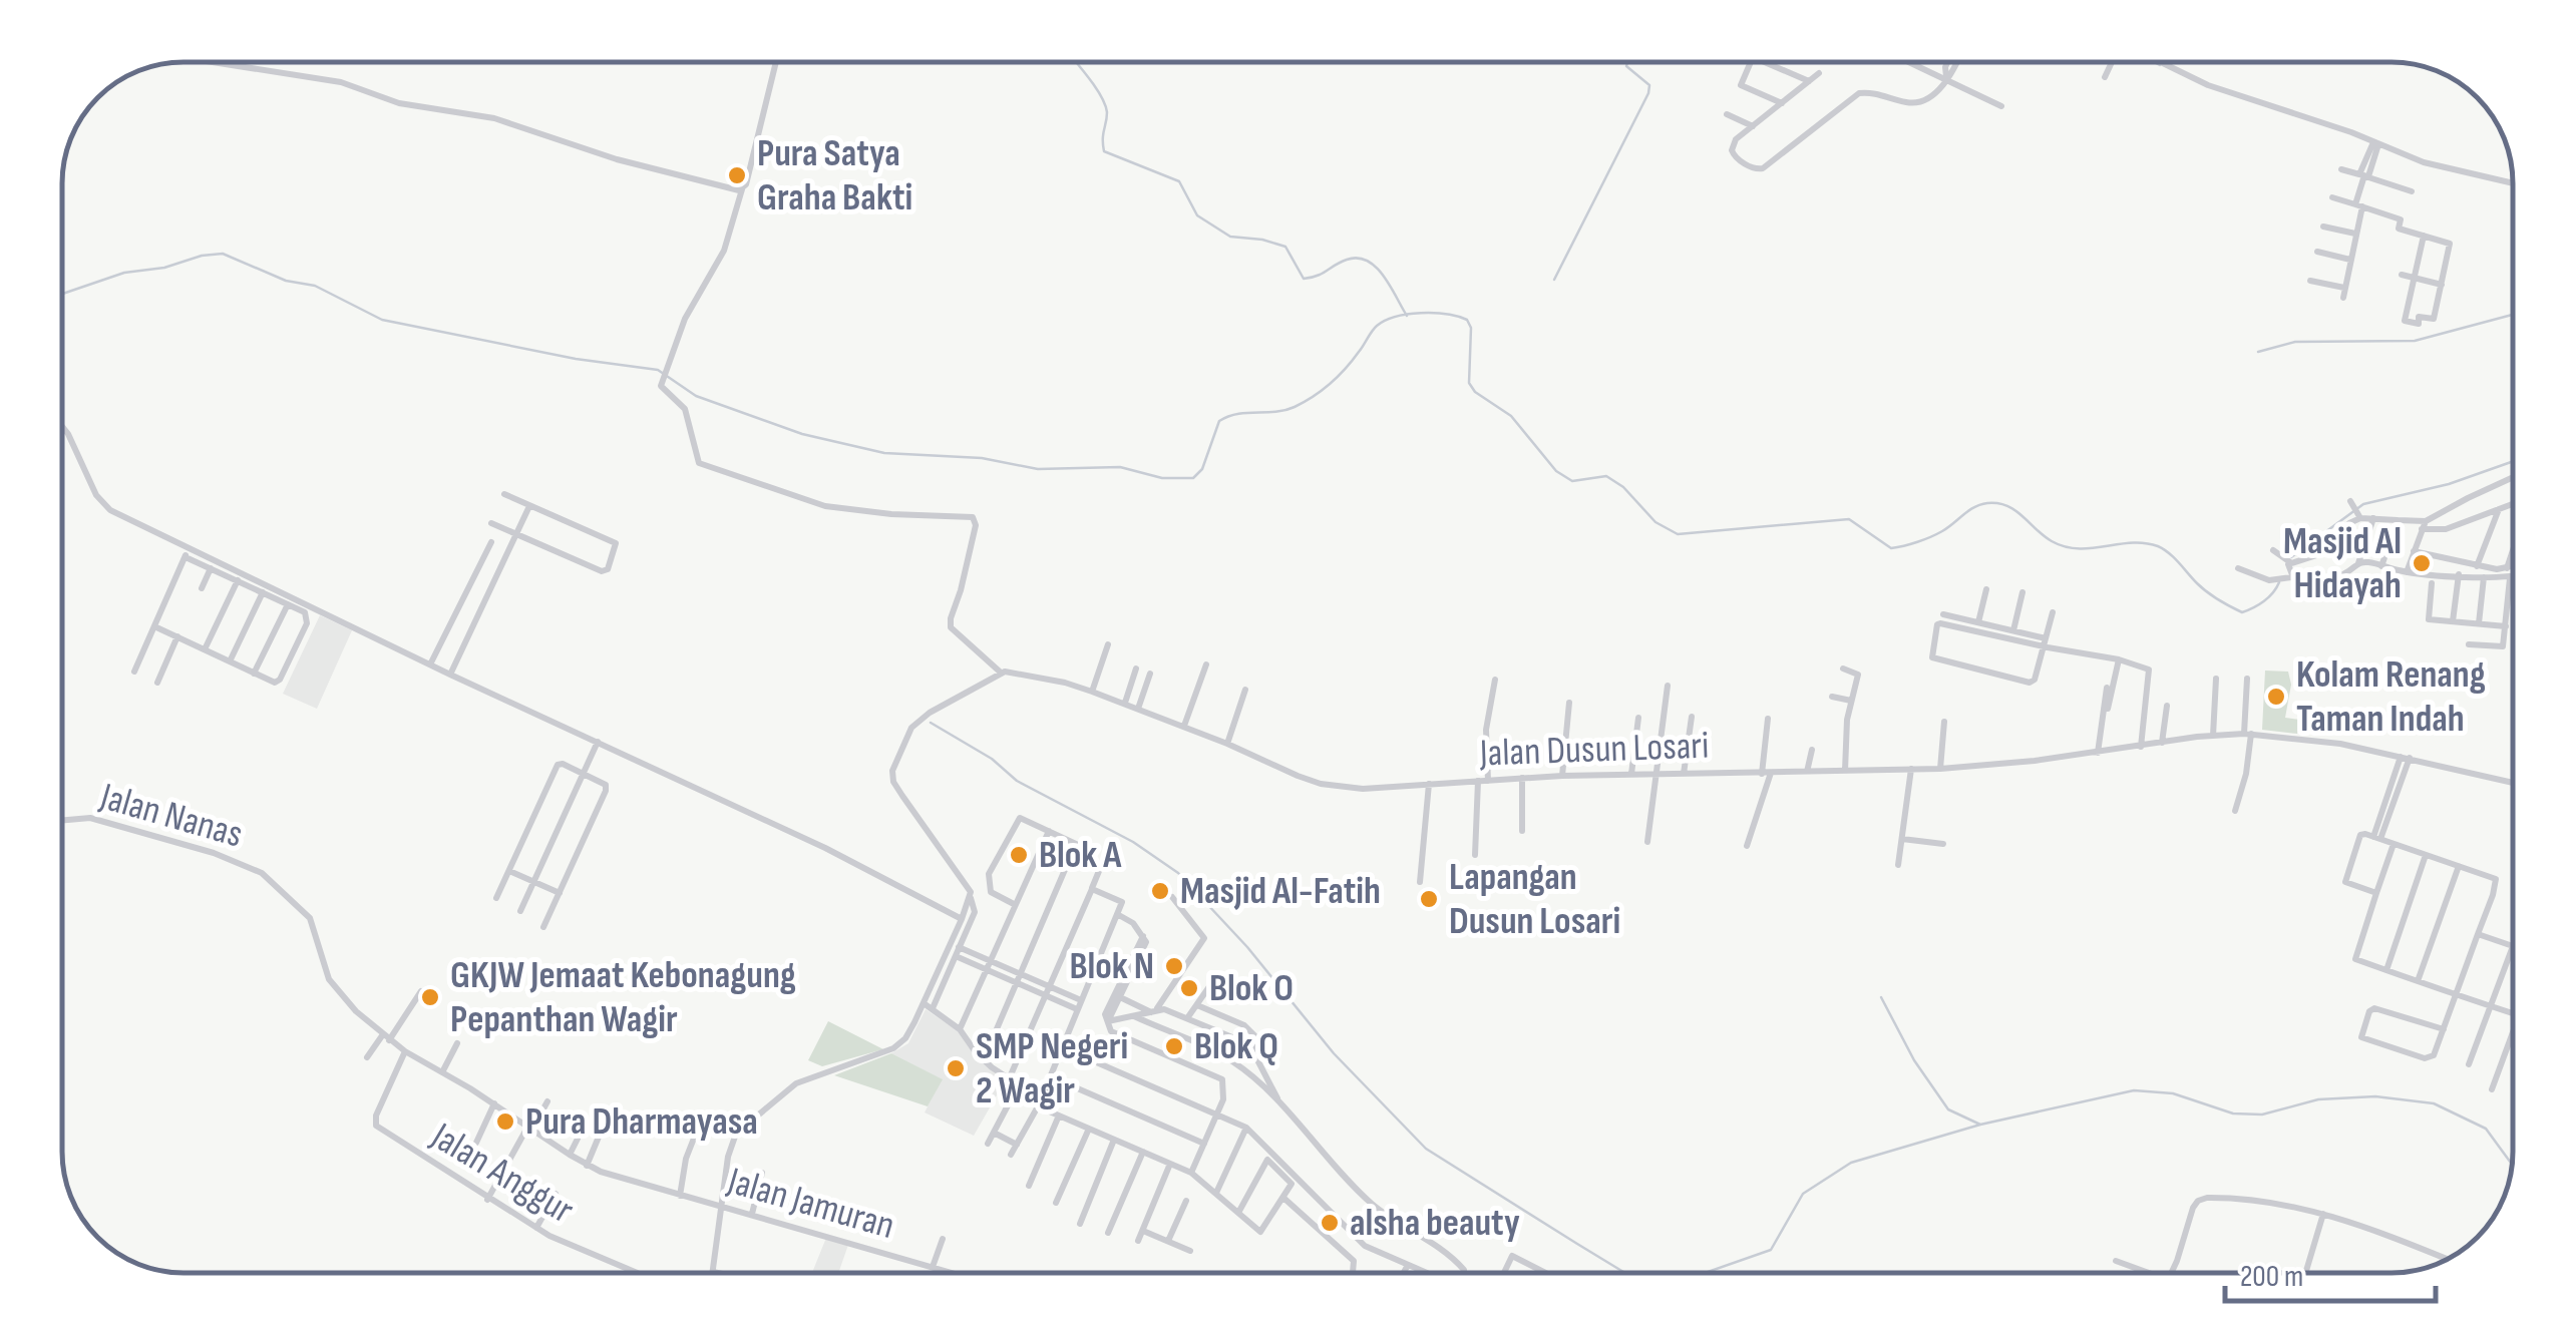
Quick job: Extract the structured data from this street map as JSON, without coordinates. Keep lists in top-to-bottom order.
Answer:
{
  "streets": {
    "street": [
      "Jalan Dusun Losari",
      "Jalan Nanas",
      "Jalan Anggur",
      "Jalan Jamuran"
    ]
  },
  "crossings": [
    ["Jalan Nanas", "Jalan Anggur"],
    ["Jalan Nanas", "Jalan Jamuran"]
  ],
  "places": [
    "Pura Satya Graha Bakti",
    "Masjid Al Hidayah",
    "Kolam Renang Taman Indah",
    "Blok A",
    "Masjid Al-Fatih",
    "Lapangan Dusun Losari",
    "Blok N",
    "Blok O",
    "GKJW Jemaat Kebonagung Pepanthan Wagir",
    "Blok Q",
    "SMP Negeri 2 Wagir",
    "Pura Dharmayasa",
    "alsha beauty"
  ],
  "scale_bar": "200 m"
}
